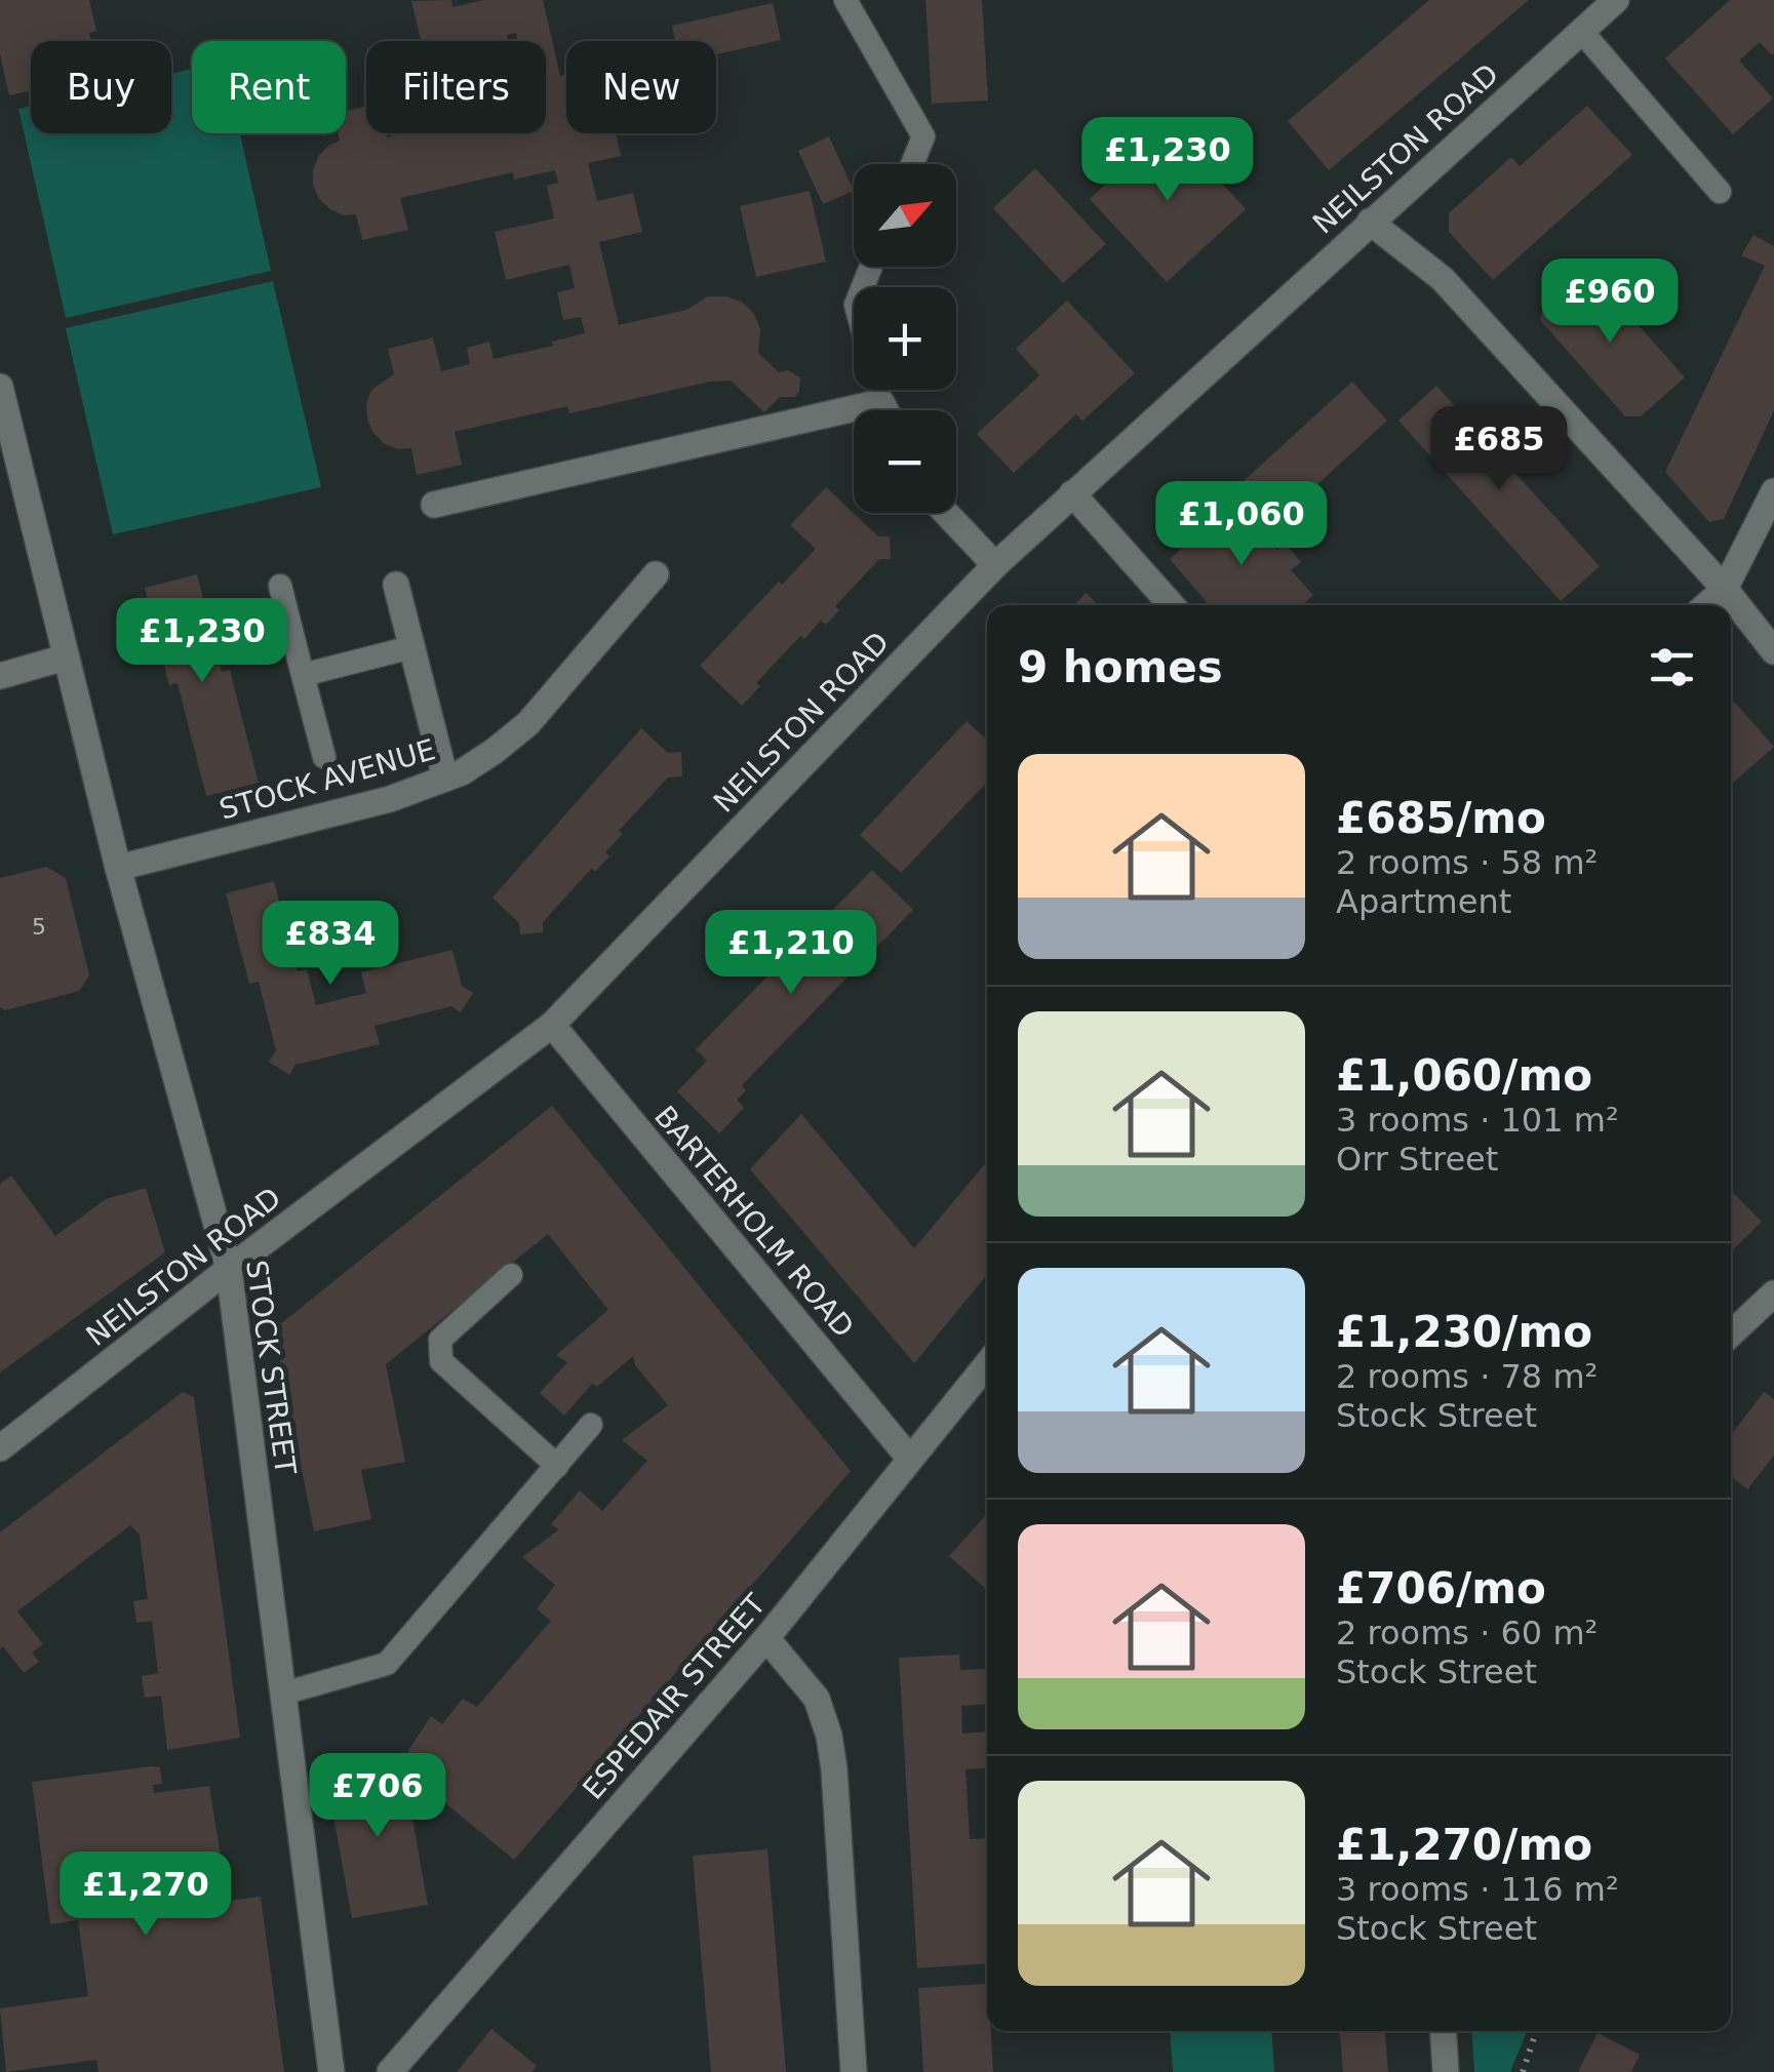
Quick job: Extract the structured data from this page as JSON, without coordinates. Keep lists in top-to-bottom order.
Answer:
{
  "streets": {
    "street": [
      "NEILSTON ROAD",
      "STOCK AVENUE",
      "BARTERHOLM ROAD",
      "STOCK STREET",
      "ESPEDAIR STREET"
    ]
  },
  "crossings": [
    ["NEILSTON ROAD", "BARTERHOLM ROAD"],
    ["NEILSTON ROAD", "STOCK STREET"],
    ["STOCK AVENUE", "STOCK STREET"],
    ["BARTERHOLM ROAD", "ESPEDAIR STREET"]
  ],
  "house_numbers": ["5"],
  "north": "top right",
  "page": {
    "chip": [
      "Buy",
      "Rent",
      "Filters",
      "New"
    ],
    "price": [
      "£1,230",
      "£960",
      "£685",
      "£1,060",
      "£1,230",
      "£834",
      "£1,210",
      "£706",
      "£1,270"
    ],
    "map_buttons": ["+", "−"],
    "heading": "9 homes",
    "list": [
      {
        "name": "£685/mo",
        "note": "2 rooms · 58 m² · Apartment"
      },
      {
        "name": "£1,060/mo",
        "note": "3 rooms · 101 m² · Orr Street"
      },
      {
        "name": "£1,230/mo",
        "note": "2 rooms · 78 m² · Stock Street"
      },
      {
        "name": "£706/mo",
        "note": "2 rooms · 60 m² · Stock Street"
      },
      {
        "name": "£1,270/mo",
        "note": "3 rooms · 116 m² · Stock Street"
      }
    ]
  }
}
